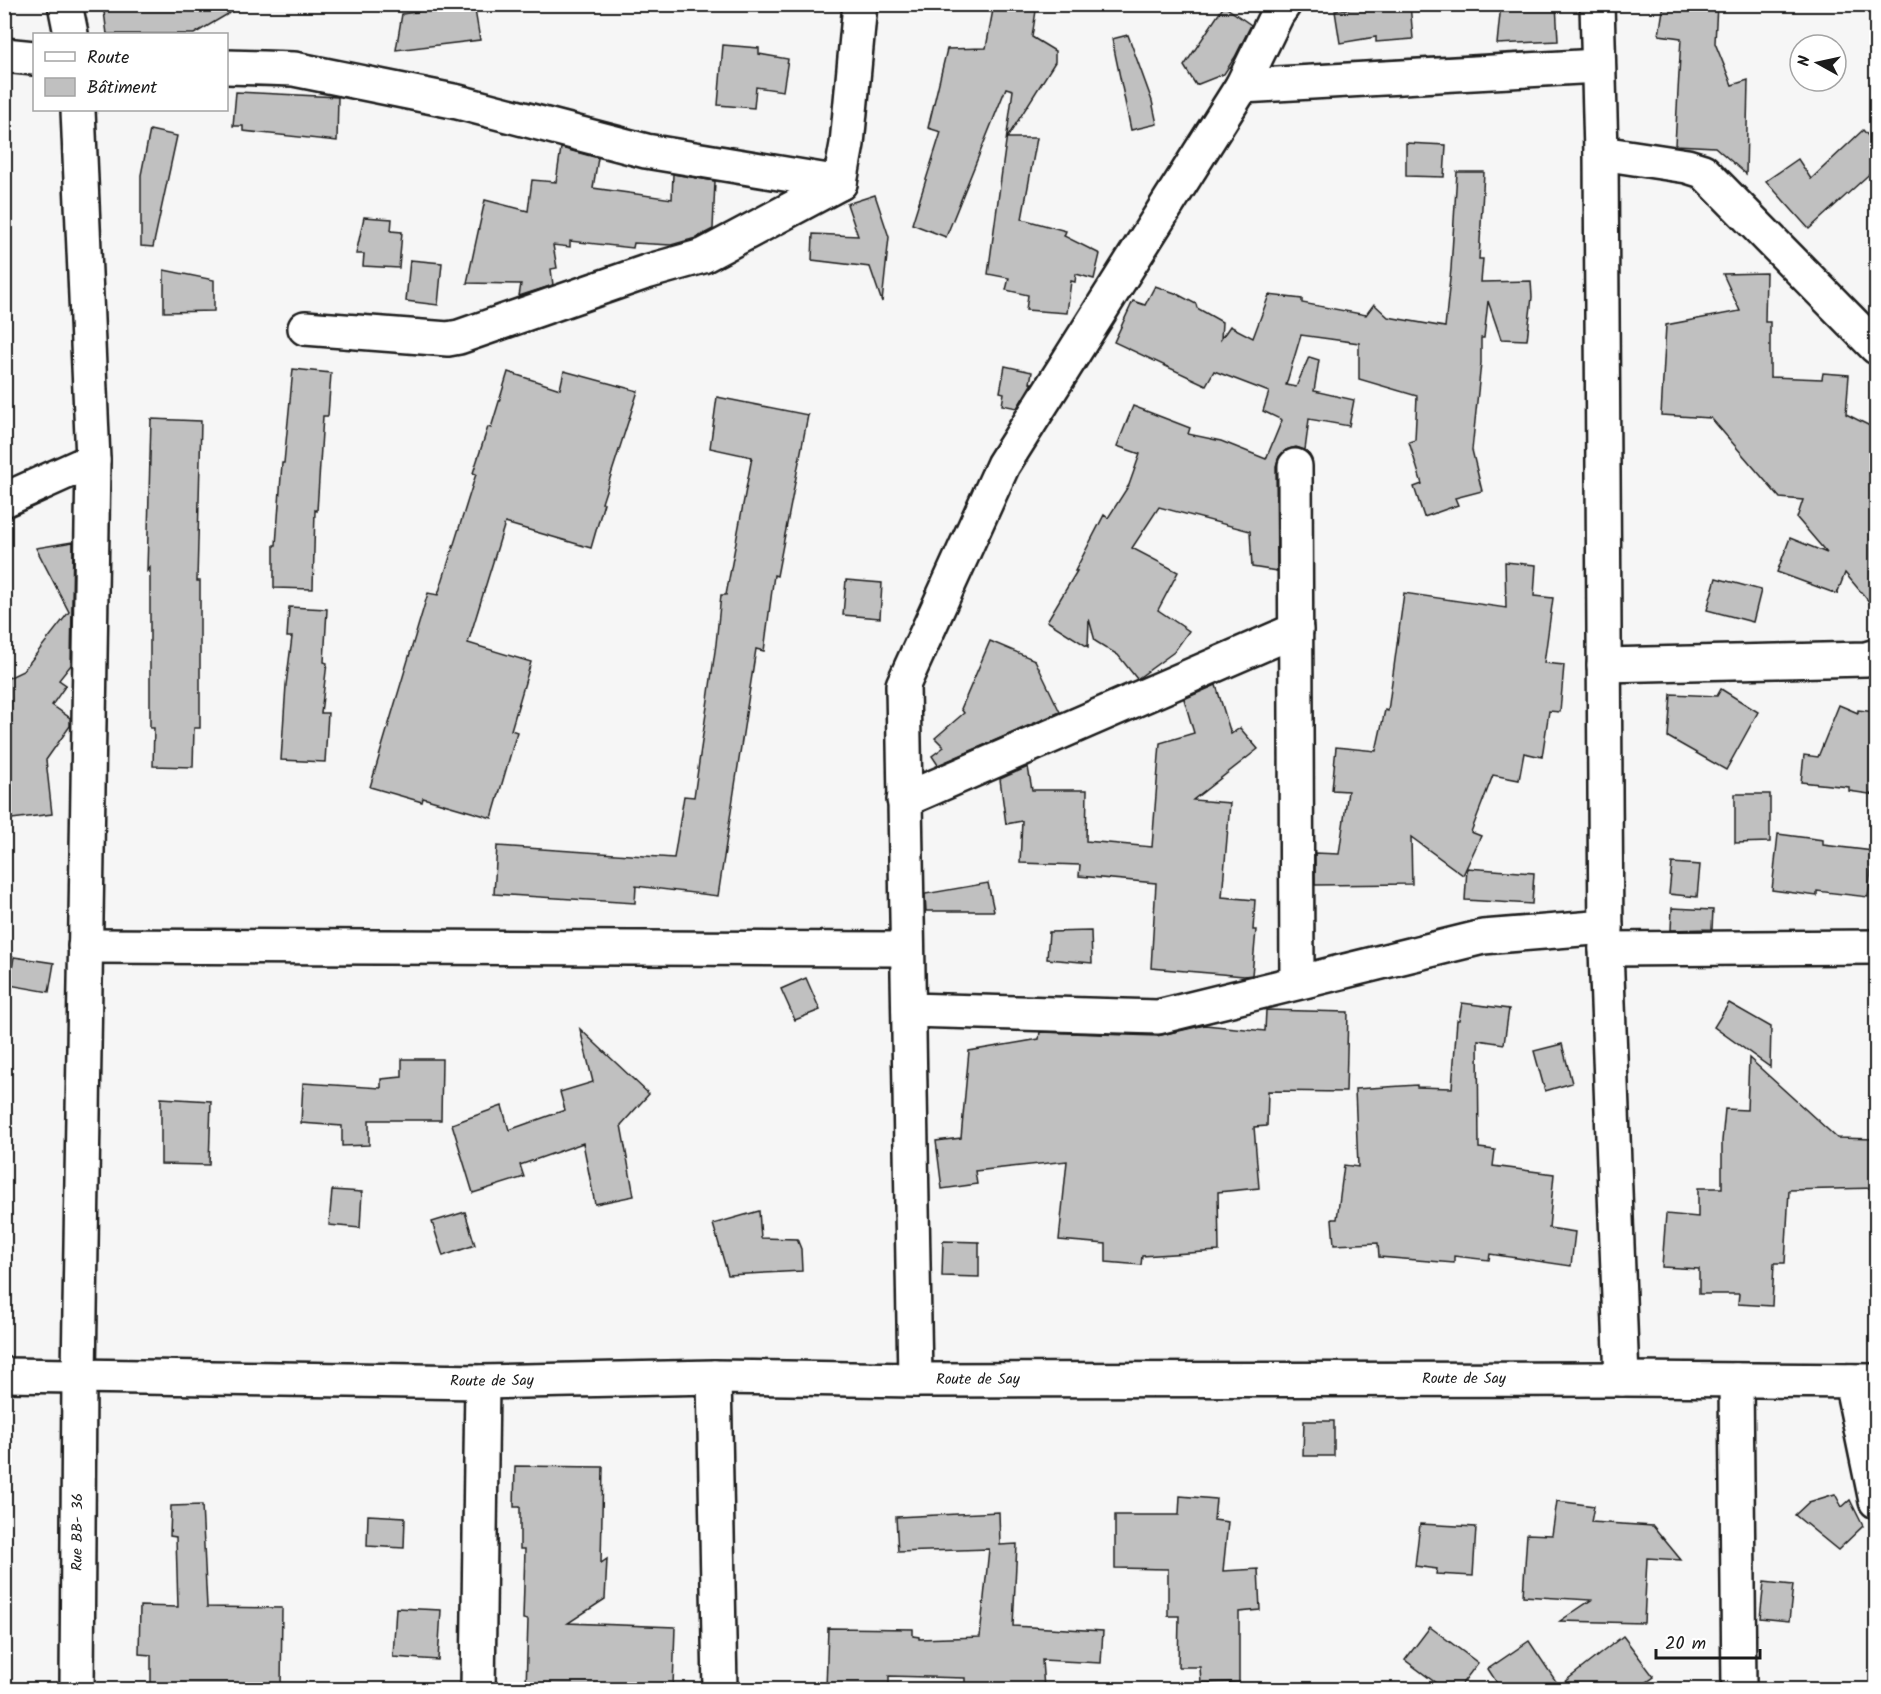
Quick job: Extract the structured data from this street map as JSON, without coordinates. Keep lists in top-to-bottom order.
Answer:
{
  "streets": {
    "street": ["Route de Say", "Rue BB- 36"]
  },
  "crossings": [
    ["Route de Say", "Rue BB- 36"]
  ],
  "legend": ["Route", "Bâtiment"],
  "scale_bar": "20 m",
  "north": "left"
}
